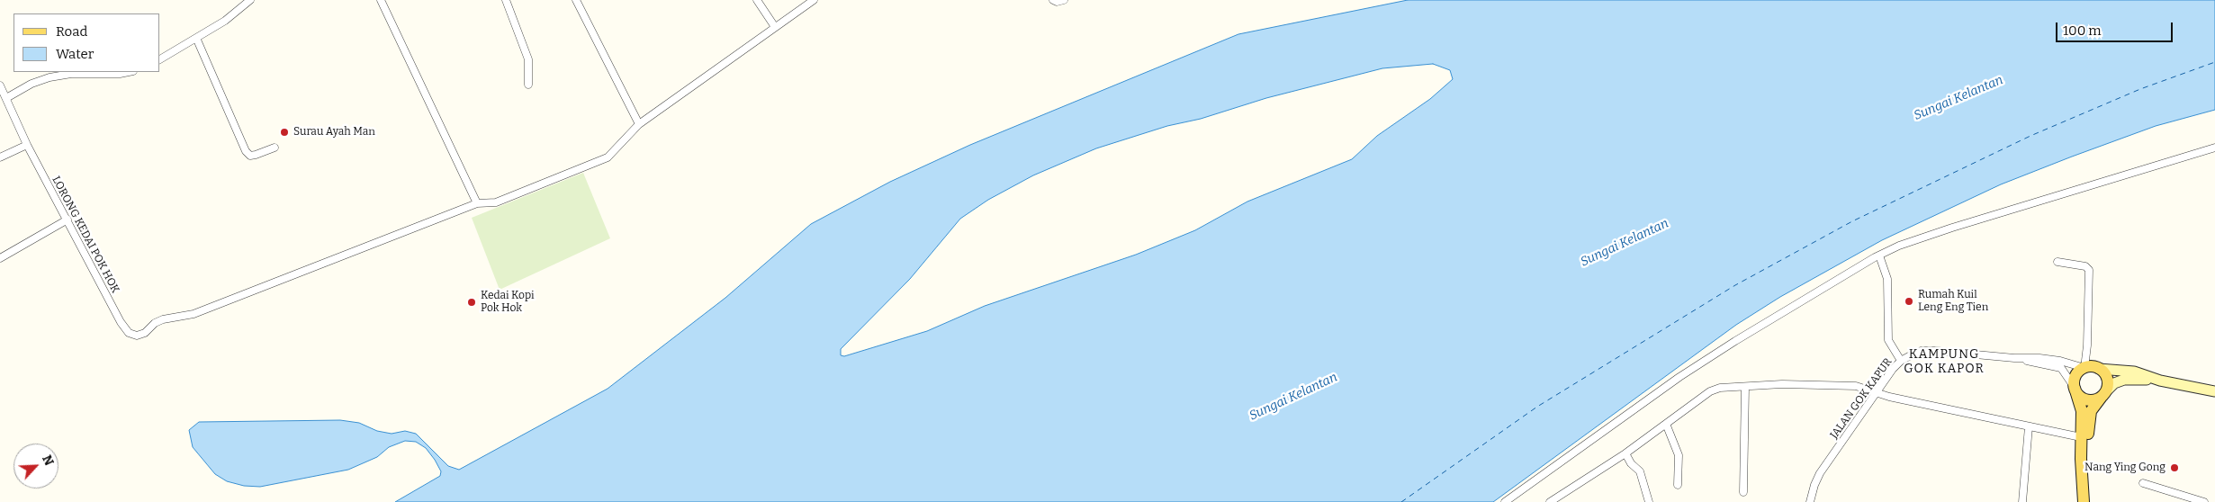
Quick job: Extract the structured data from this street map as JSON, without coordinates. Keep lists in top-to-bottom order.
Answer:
{
  "streets": {
    "street": ["LORONG KEDAI POK HOK", "JALAN GOK KAPUR"]
  },
  "districts": ["KAMPUNG GOK KAPOR"],
  "water": ["Sungai Kelantan"],
  "places": [
    "Surau Ayah Man",
    "Rumah Kuil Leng Eng Tien",
    "Kedai Kopi Pok Hok",
    "Nang Ying Gong"
  ],
  "legend": ["Road", "Water"],
  "scale_bar": "100 m",
  "north": "top right"
}
